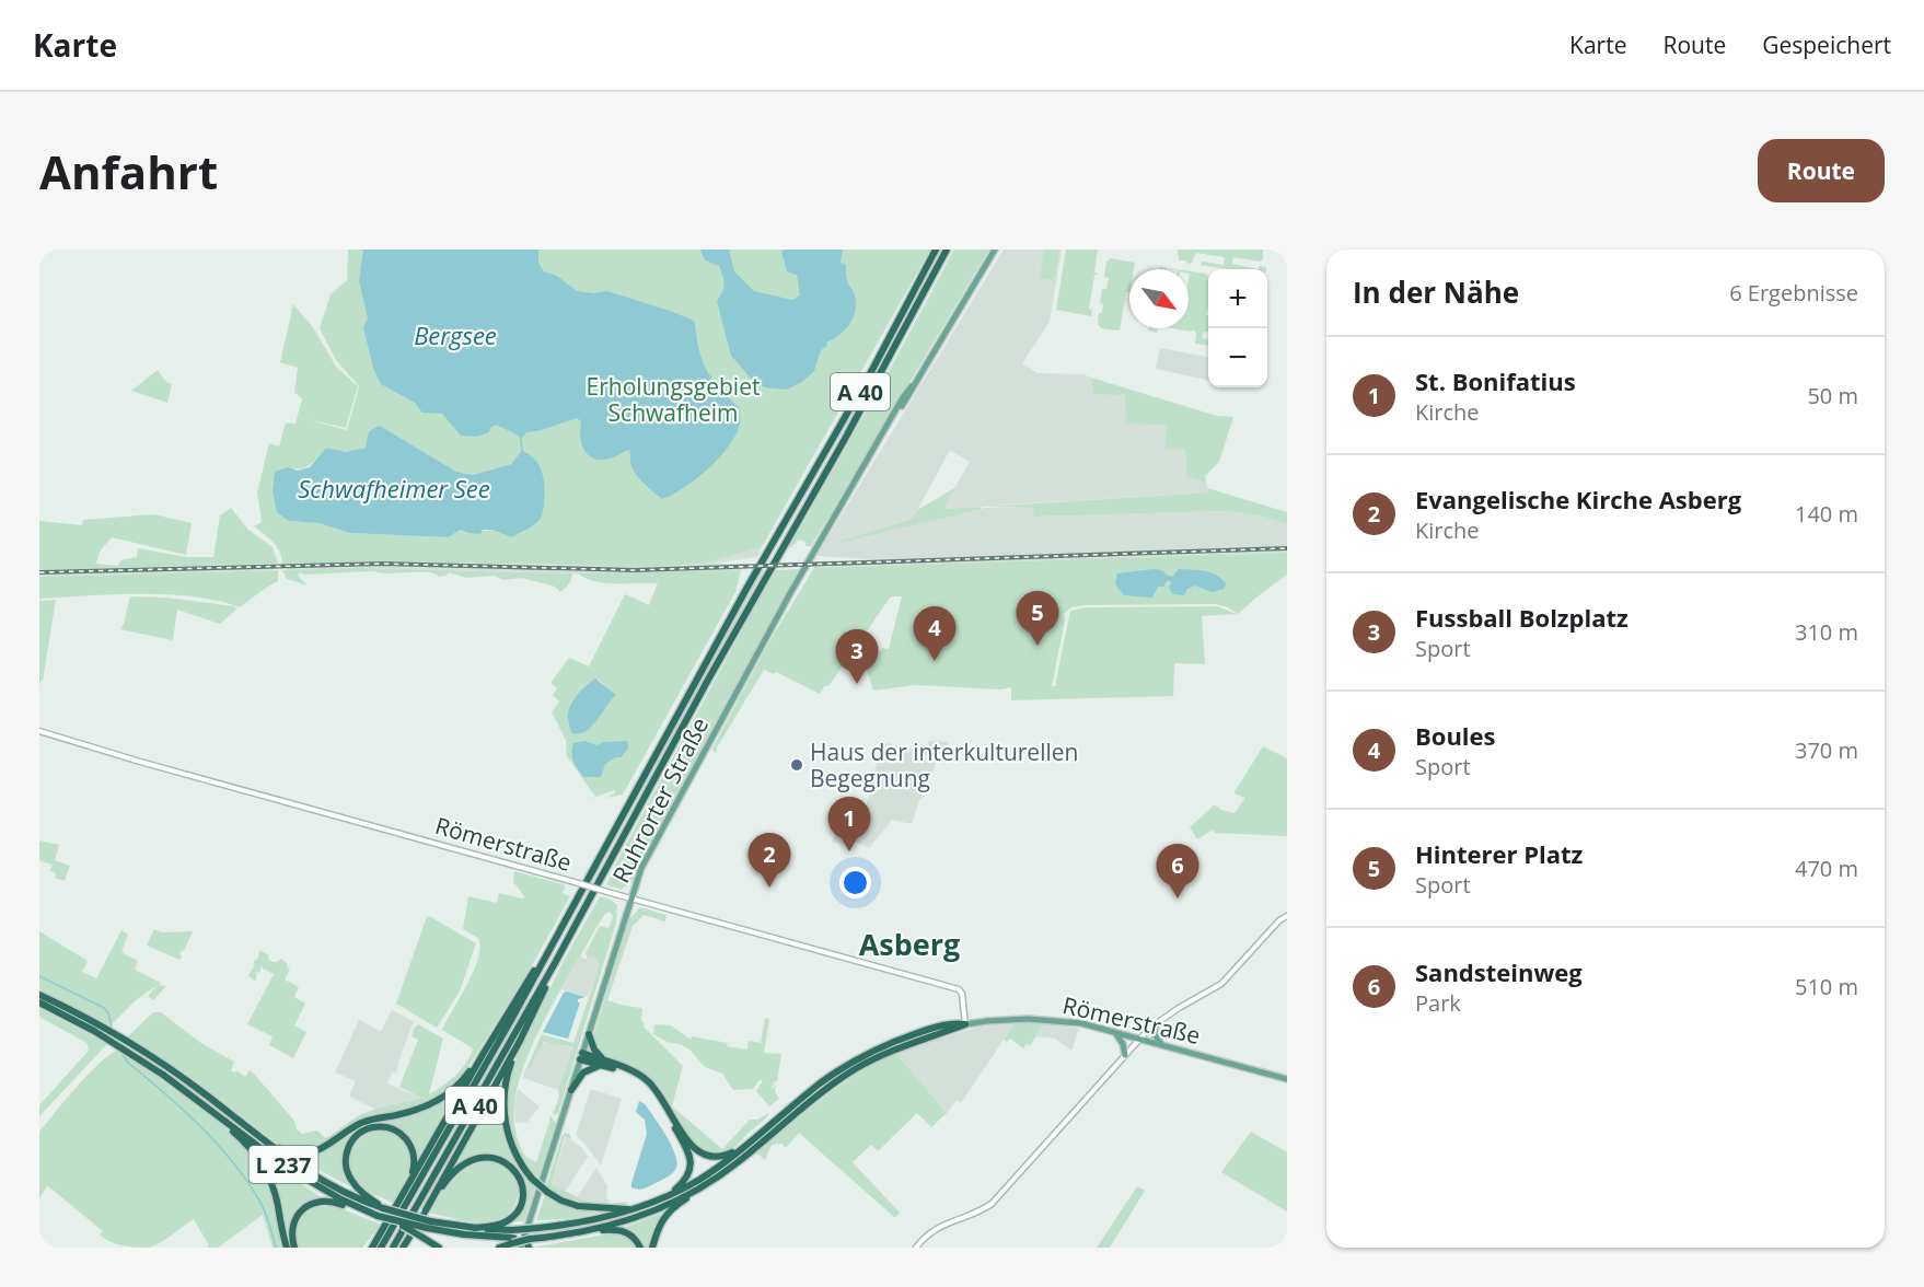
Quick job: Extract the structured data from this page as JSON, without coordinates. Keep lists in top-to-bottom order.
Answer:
{
  "streets": {
    "highway": ["A 40", "L 237"],
    "main road": ["Ruhrorter Straße", "Römerstraße"]
  },
  "crossings": [
    ["Ruhrorter Straße", "Römerstraße"],
    ["Ruhrorter Straße", "L 237"],
    ["Römerstraße", "L 237"]
  ],
  "districts": ["Asberg"],
  "water": ["Bergsee", "Schwafheimer See"],
  "parks": ["Erholungsgebiet Schwafheim"],
  "places": ["Haus der interkulturellen Begegnung"],
  "north": "bottom right",
  "page": {
    "header": "Karte",
    "nav": ["Karte", "Route", "Gespeichert"],
    "buttons": "Route",
    "title": "Anfahrt",
    "heading": ["In der Nähe", "6 Ergebnisse"],
    "map_buttons": ["+", "−"],
    "list": [
      {
        "mark": "1",
        "name": "St. Bonifatius",
        "note": "Kirche",
        "value": "50 m"
      },
      {
        "mark": "2",
        "name": "Evangelische Kirche Asberg",
        "note": "Kirche",
        "value": "140 m"
      },
      {
        "mark": "3",
        "name": "Fussball Bolzplatz",
        "note": "Sport",
        "value": "310 m"
      },
      {
        "mark": "4",
        "name": "Boules",
        "note": "Sport",
        "value": "370 m"
      },
      {
        "mark": "5",
        "name": "Hinterer Platz",
        "note": "Sport",
        "value": "470 m"
      },
      {
        "mark": "6",
        "name": "Sandsteinweg",
        "note": "Park",
        "value": "510 m"
      }
    ],
    "pins": [
      "5",
      "4",
      "3",
      "1",
      "2",
      "6"
    ]
  }
}
